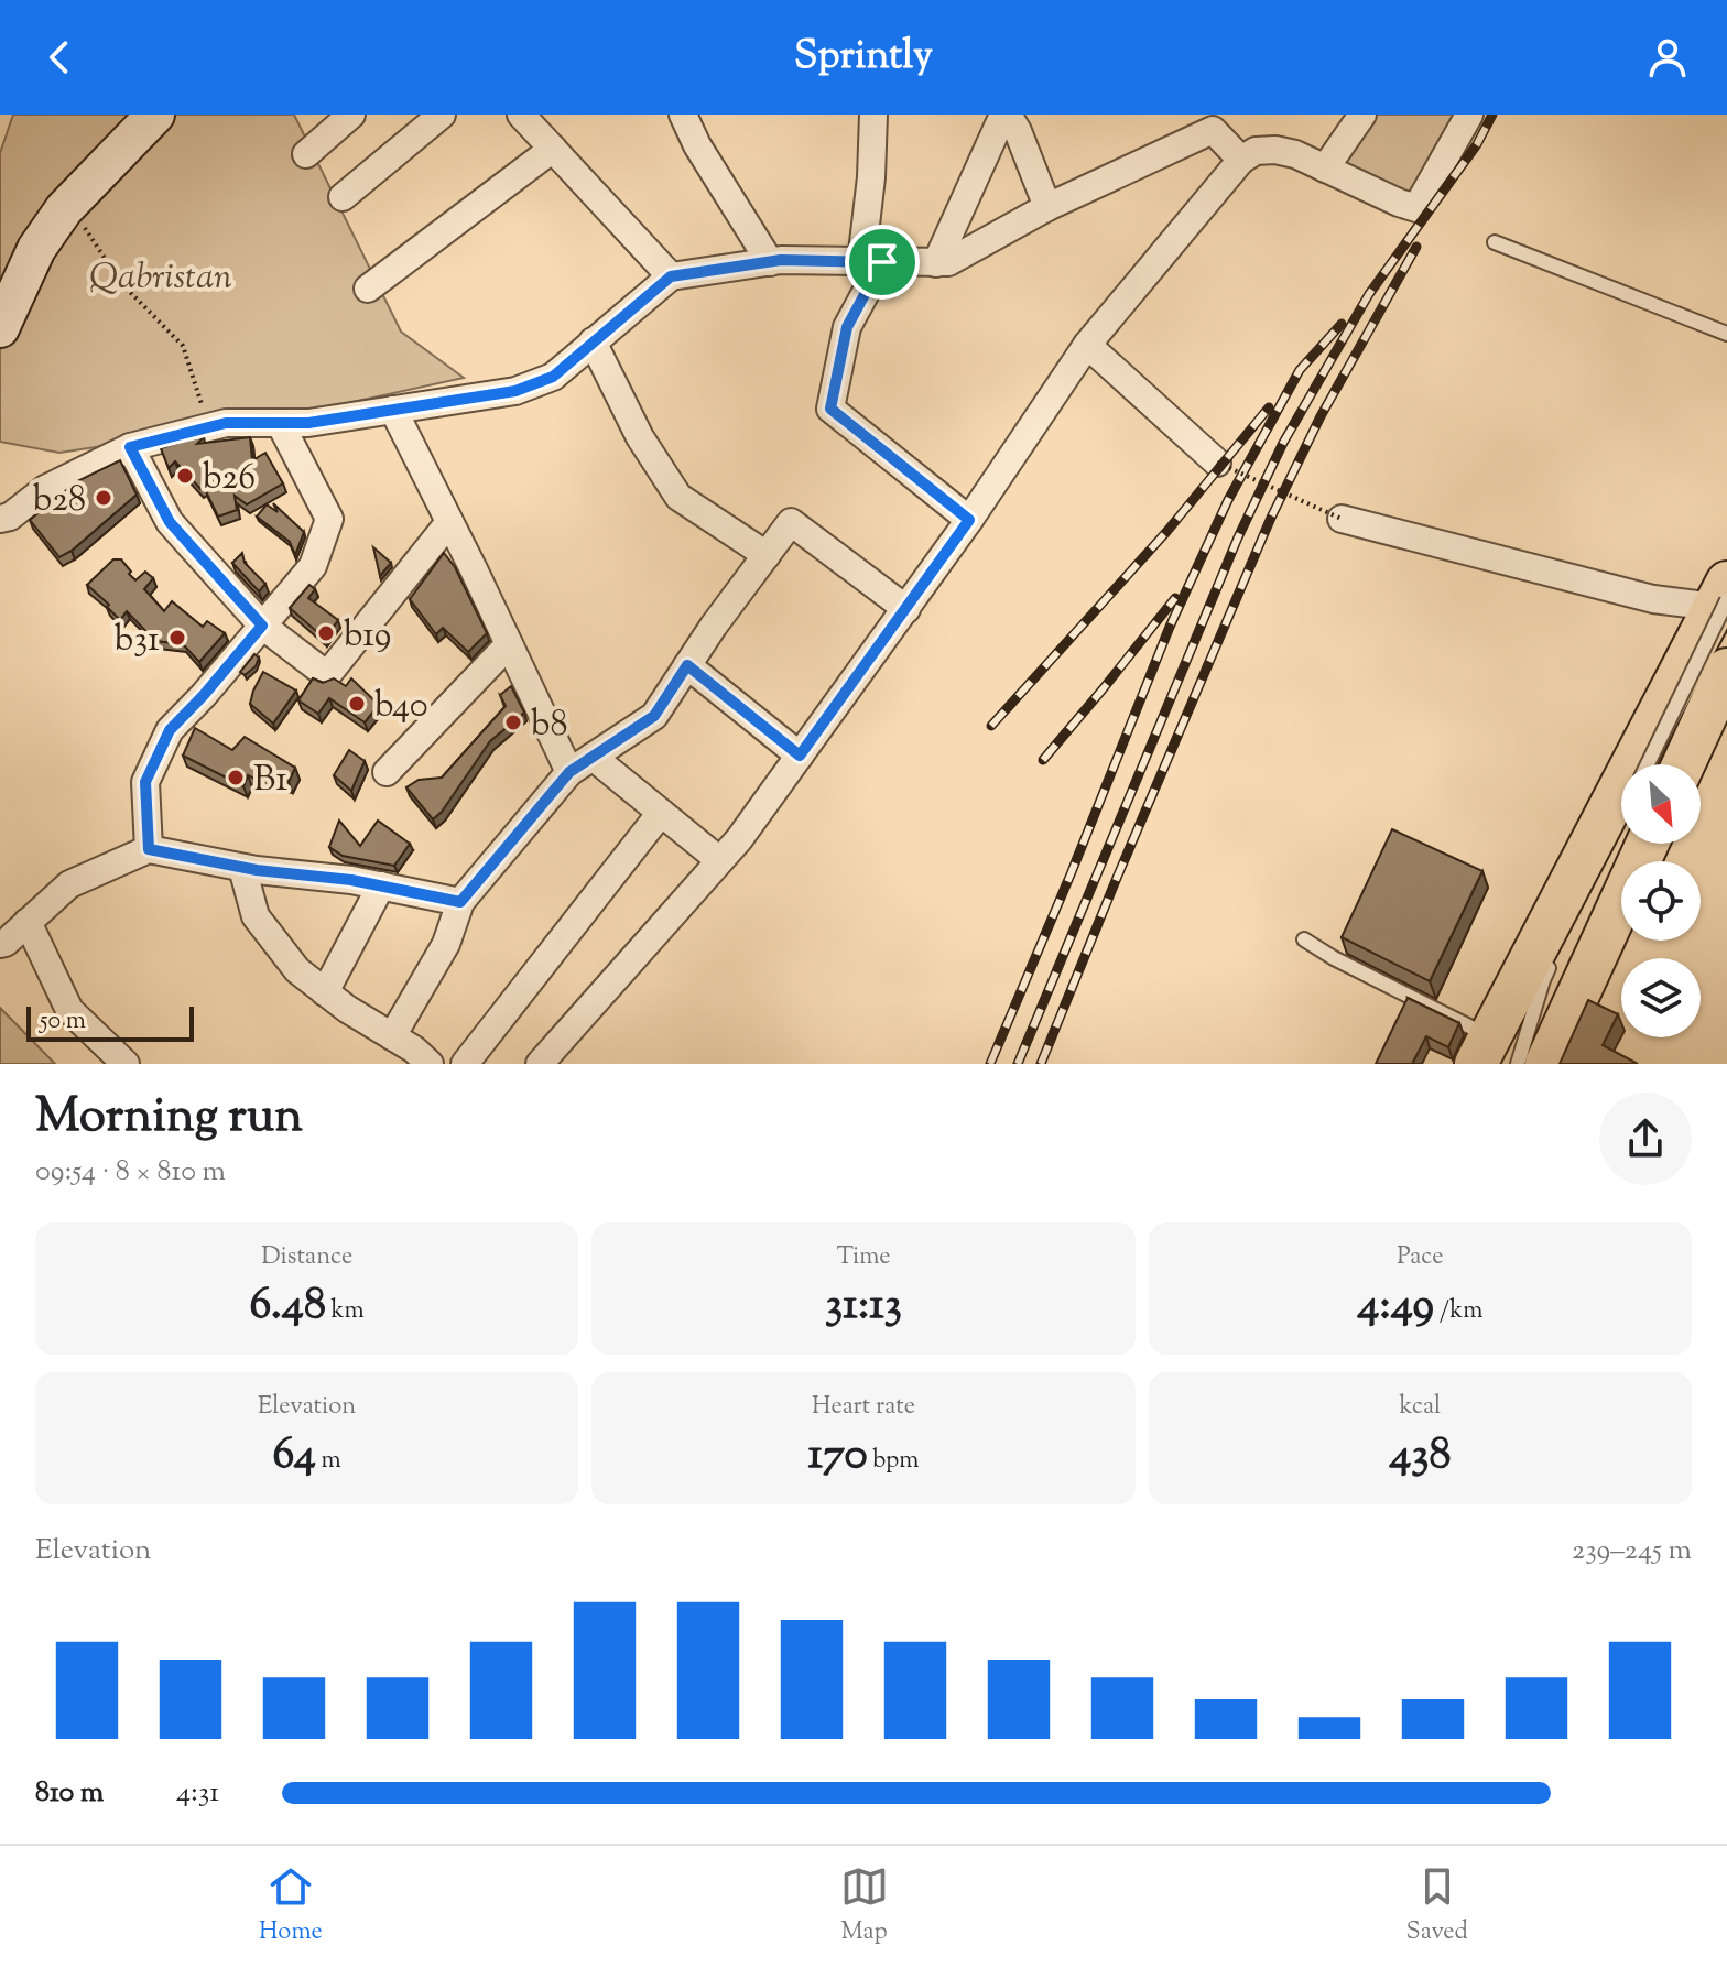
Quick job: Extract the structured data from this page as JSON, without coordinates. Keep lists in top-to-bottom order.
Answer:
{
  "parks": ["Qabristan"],
  "places": [
    "b26",
    "b28",
    "b19",
    "b31",
    "b40",
    "b8",
    "B1"
  ],
  "scale_bar": "50 m",
  "north": "bottom right",
  "page": {
    "header": "Sprintly",
    "scale": "50 m",
    "heading": ["Morning run", "09:54 · 8 × 810 m"],
    "stats": [
      ["Distance", "6.48 km"],
      ["Time", "31:13"],
      ["Pace", "4:49 /km"],
      ["Elevation", "64 m"],
      ["Heart rate", "170 bpm"],
      ["kcal", "438"]
    ],
    "chart": ["Elevation", "239–245 m"],
    "list": [
      {
        "name": "810 m",
        "note": "4:31"
      }
    ],
    "tabs": ["Home", "Map", "Saved"]
  }
}
